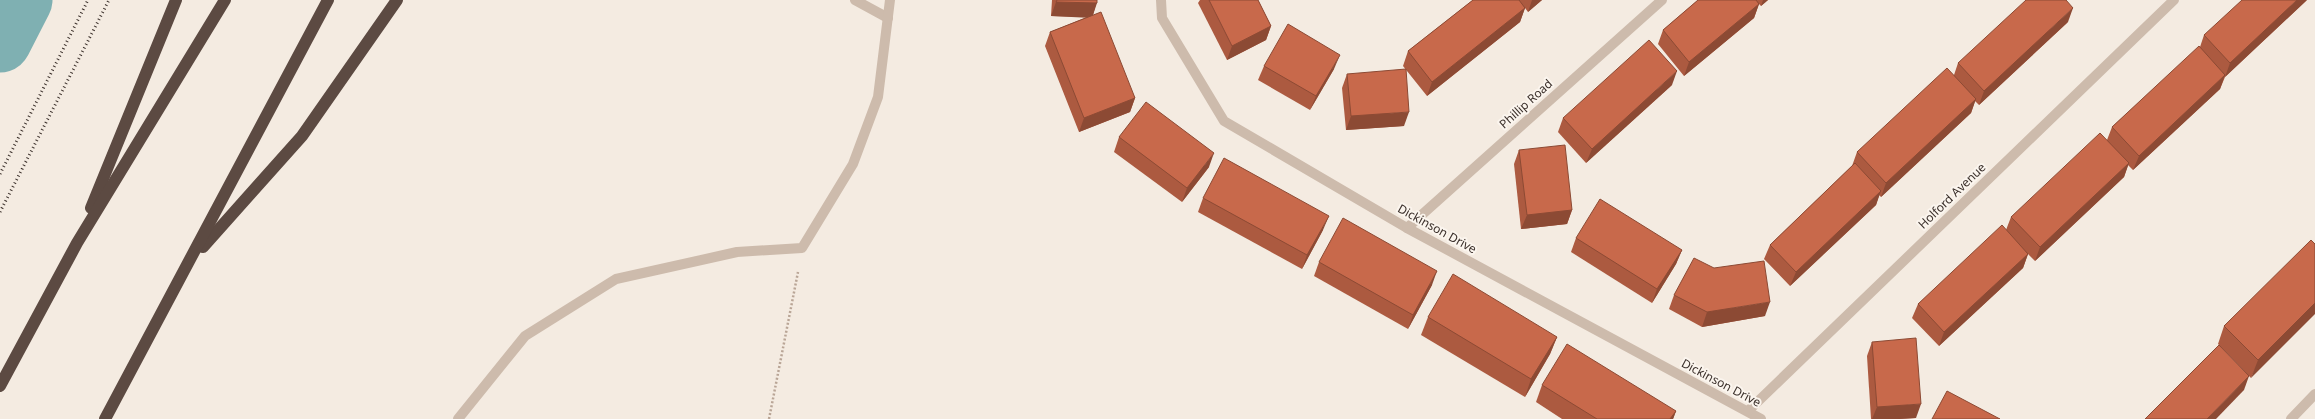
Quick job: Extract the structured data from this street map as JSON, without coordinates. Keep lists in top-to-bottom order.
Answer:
{
  "streets": {
    "street": ["Phillip Road", "Holford Avenue", "Dickinson Drive"]
  },
  "crossings": [
    ["Phillip Road", "Dickinson Drive"],
    ["Holford Avenue", "Dickinson Drive"]
  ]
}
